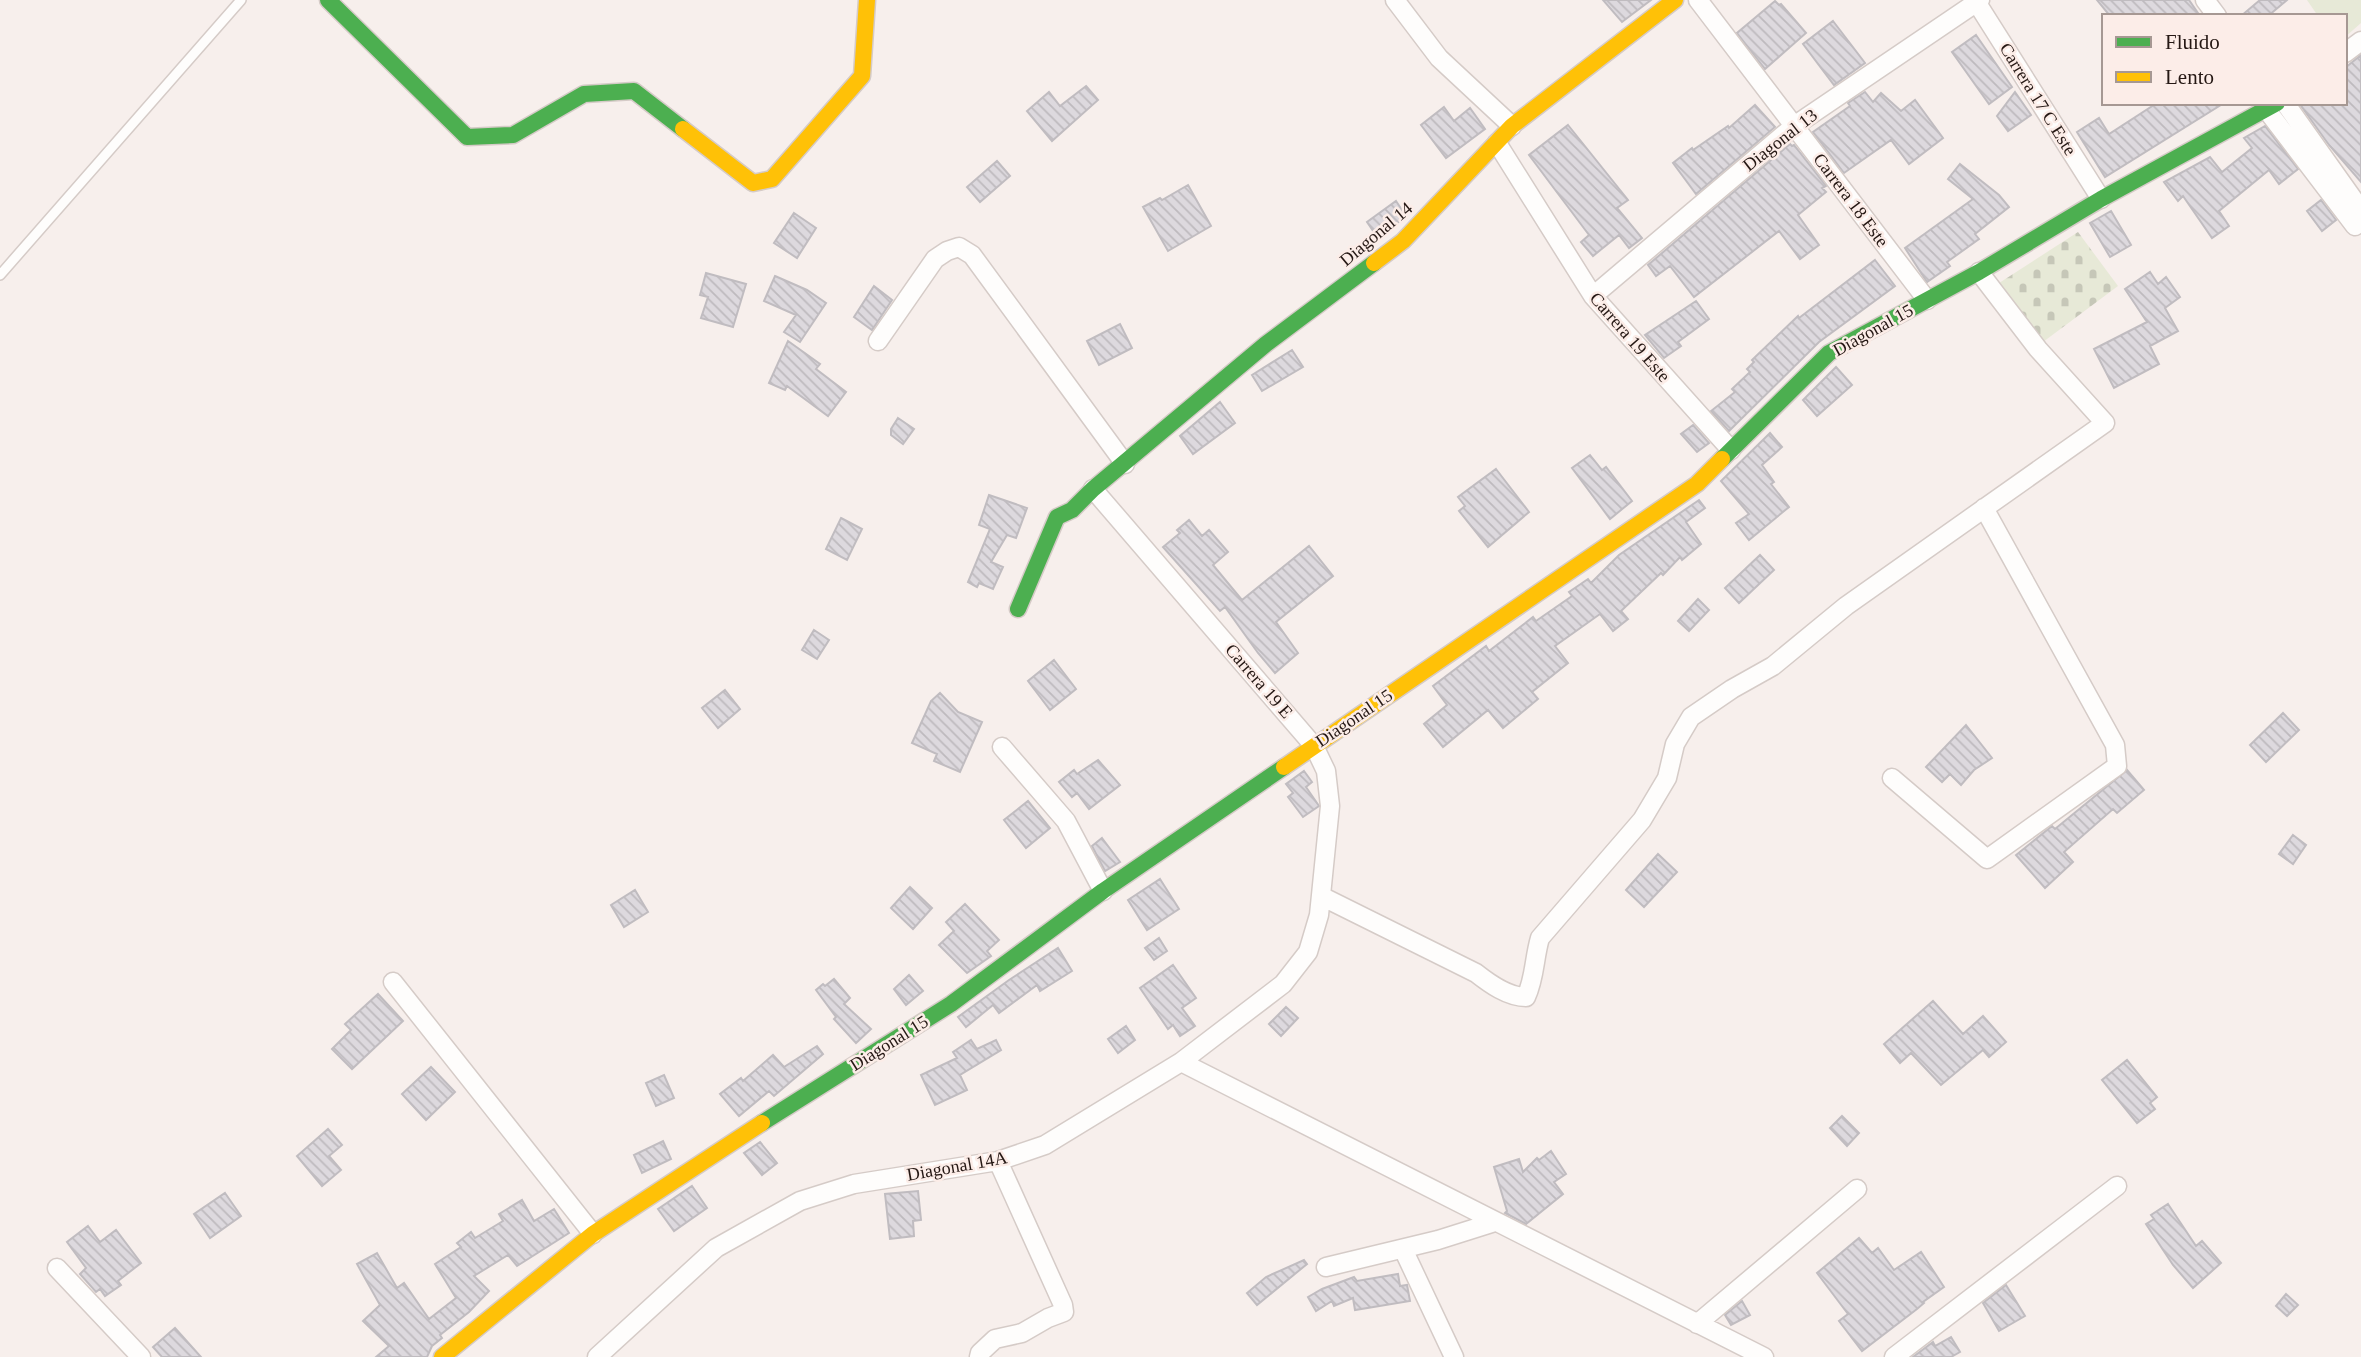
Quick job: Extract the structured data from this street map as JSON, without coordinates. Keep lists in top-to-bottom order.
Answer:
{
  "streets": {
    "street": [
      "Carrera 17 C Este",
      "Diagonal 13",
      "Carrera 18 Este",
      "Diagonal 14",
      "Diagonal 15",
      "Carrera 19 Este",
      "Carrera 19 E",
      "Diagonal 14A"
    ]
  },
  "crossings": [
    ["Carrera 17 C Este", "Diagonal 13"],
    ["Carrera 17 C Este", "Diagonal 15"],
    ["Diagonal 13", "Carrera 18 Este"],
    ["Diagonal 13", "Carrera 19 Este"],
    ["Carrera 18 Este", "Diagonal 15"],
    ["Diagonal 14", "Carrera 19 Este"],
    ["Diagonal 14", "Carrera 19 E"],
    ["Diagonal 15", "Carrera 19 Este"],
    ["Diagonal 15", "Carrera 19 E"],
    ["Carrera 19 E", "Diagonal 14A"]
  ],
  "legend": ["Fluido", "Lento"]
}
